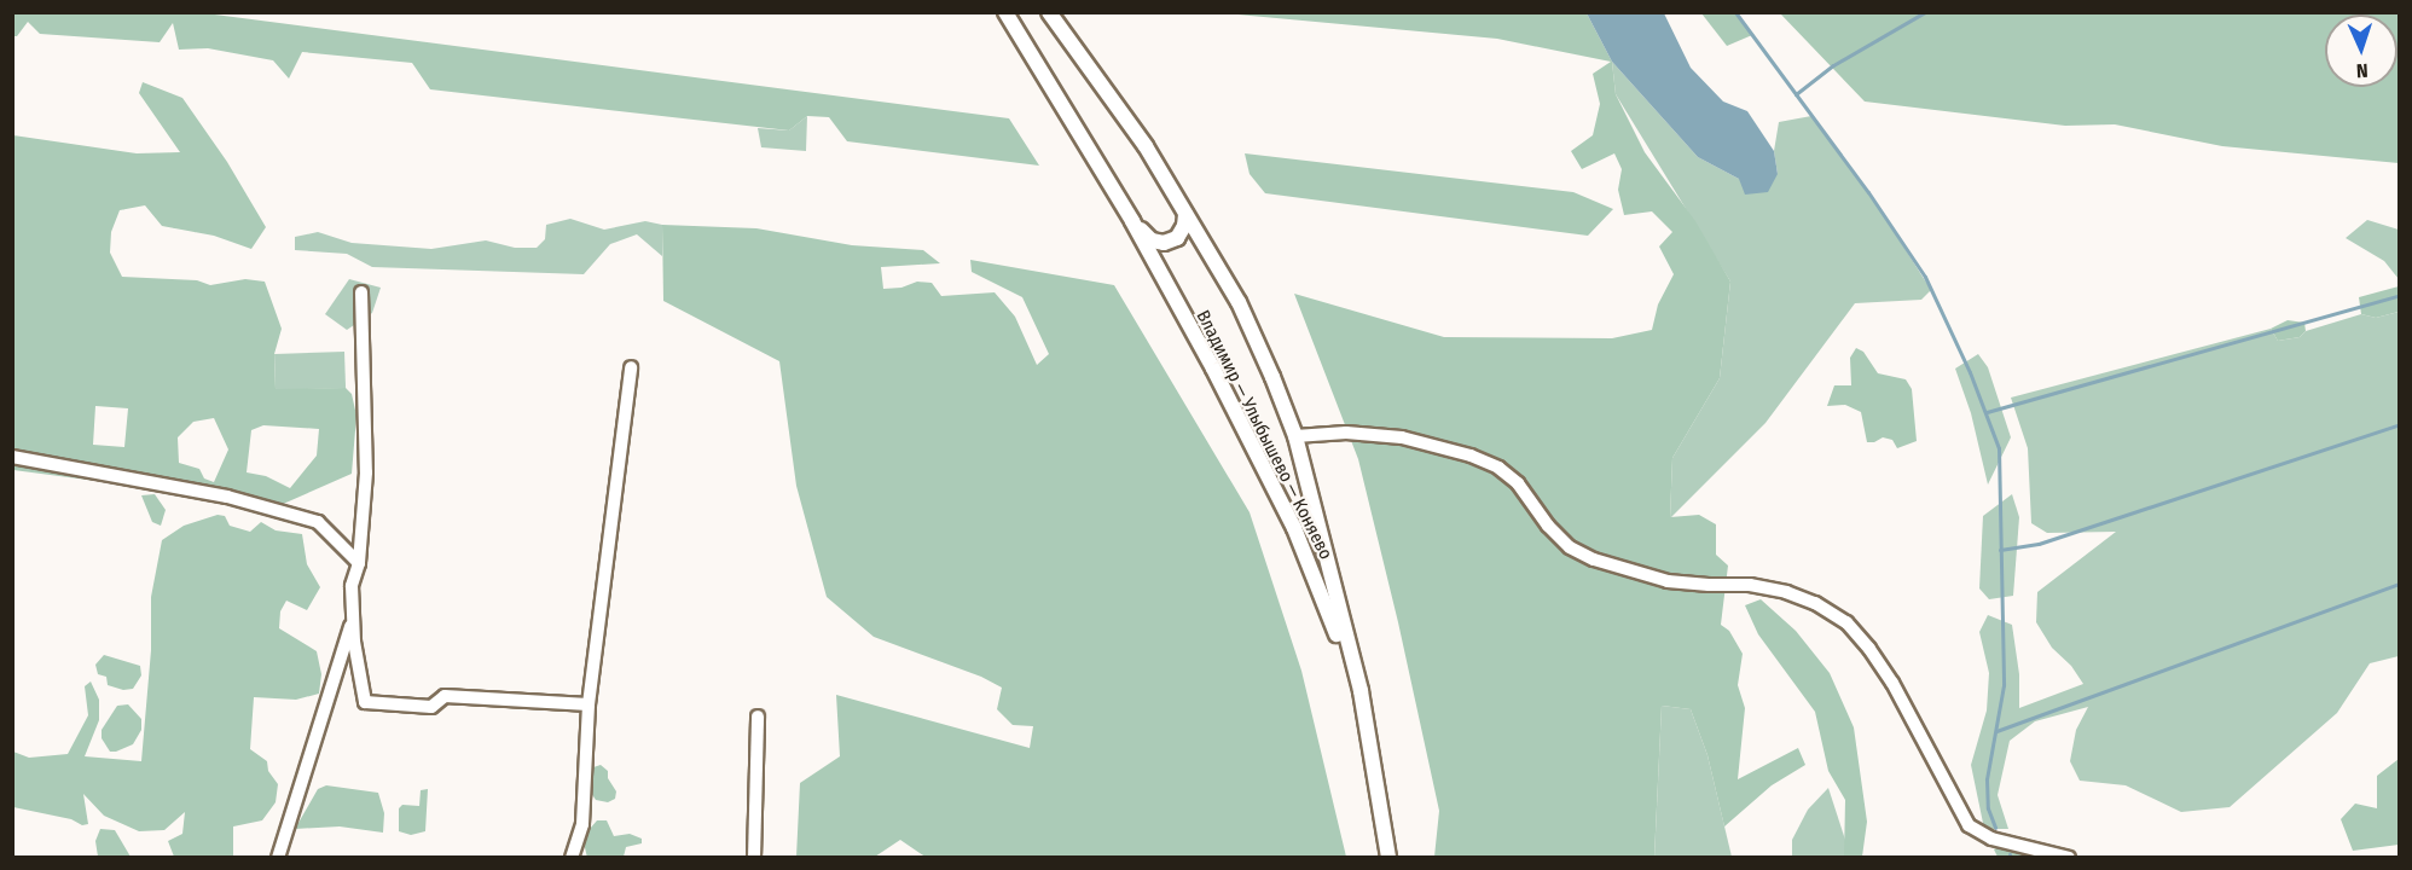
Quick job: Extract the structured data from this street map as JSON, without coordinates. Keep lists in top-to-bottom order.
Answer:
{
  "streets": {
    "main road": ["Владимир — Улыбышево — Коняево"]
  },
  "north": "bottom"
}
